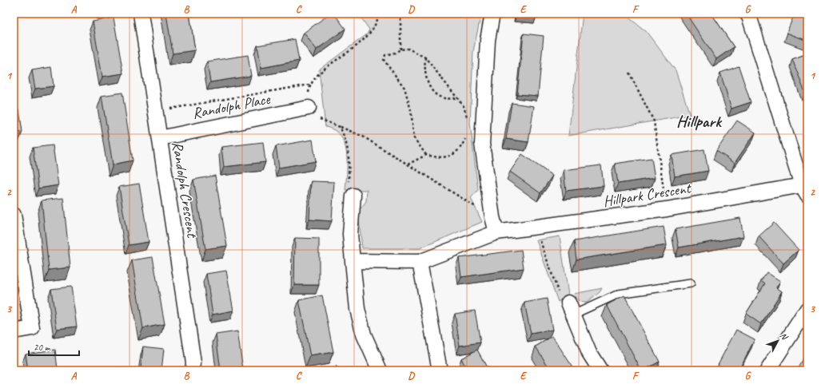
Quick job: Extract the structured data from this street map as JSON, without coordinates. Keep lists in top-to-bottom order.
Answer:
{
  "streets": {
    "street": ["Randolph Place", "Randolph Crescent", "Hillpark Crescent"]
  },
  "crossings": [
    ["Randolph Place", "Randolph Crescent"]
  ],
  "districts": ["Hillpark"],
  "scale_bar": "20 m",
  "north": "top right",
  "grid": {
    "columns": [
      "A",
      "B",
      "C",
      "D",
      "E",
      "F",
      "G"
    ],
    "rows": ["1", "2", "3"]
  }
}
